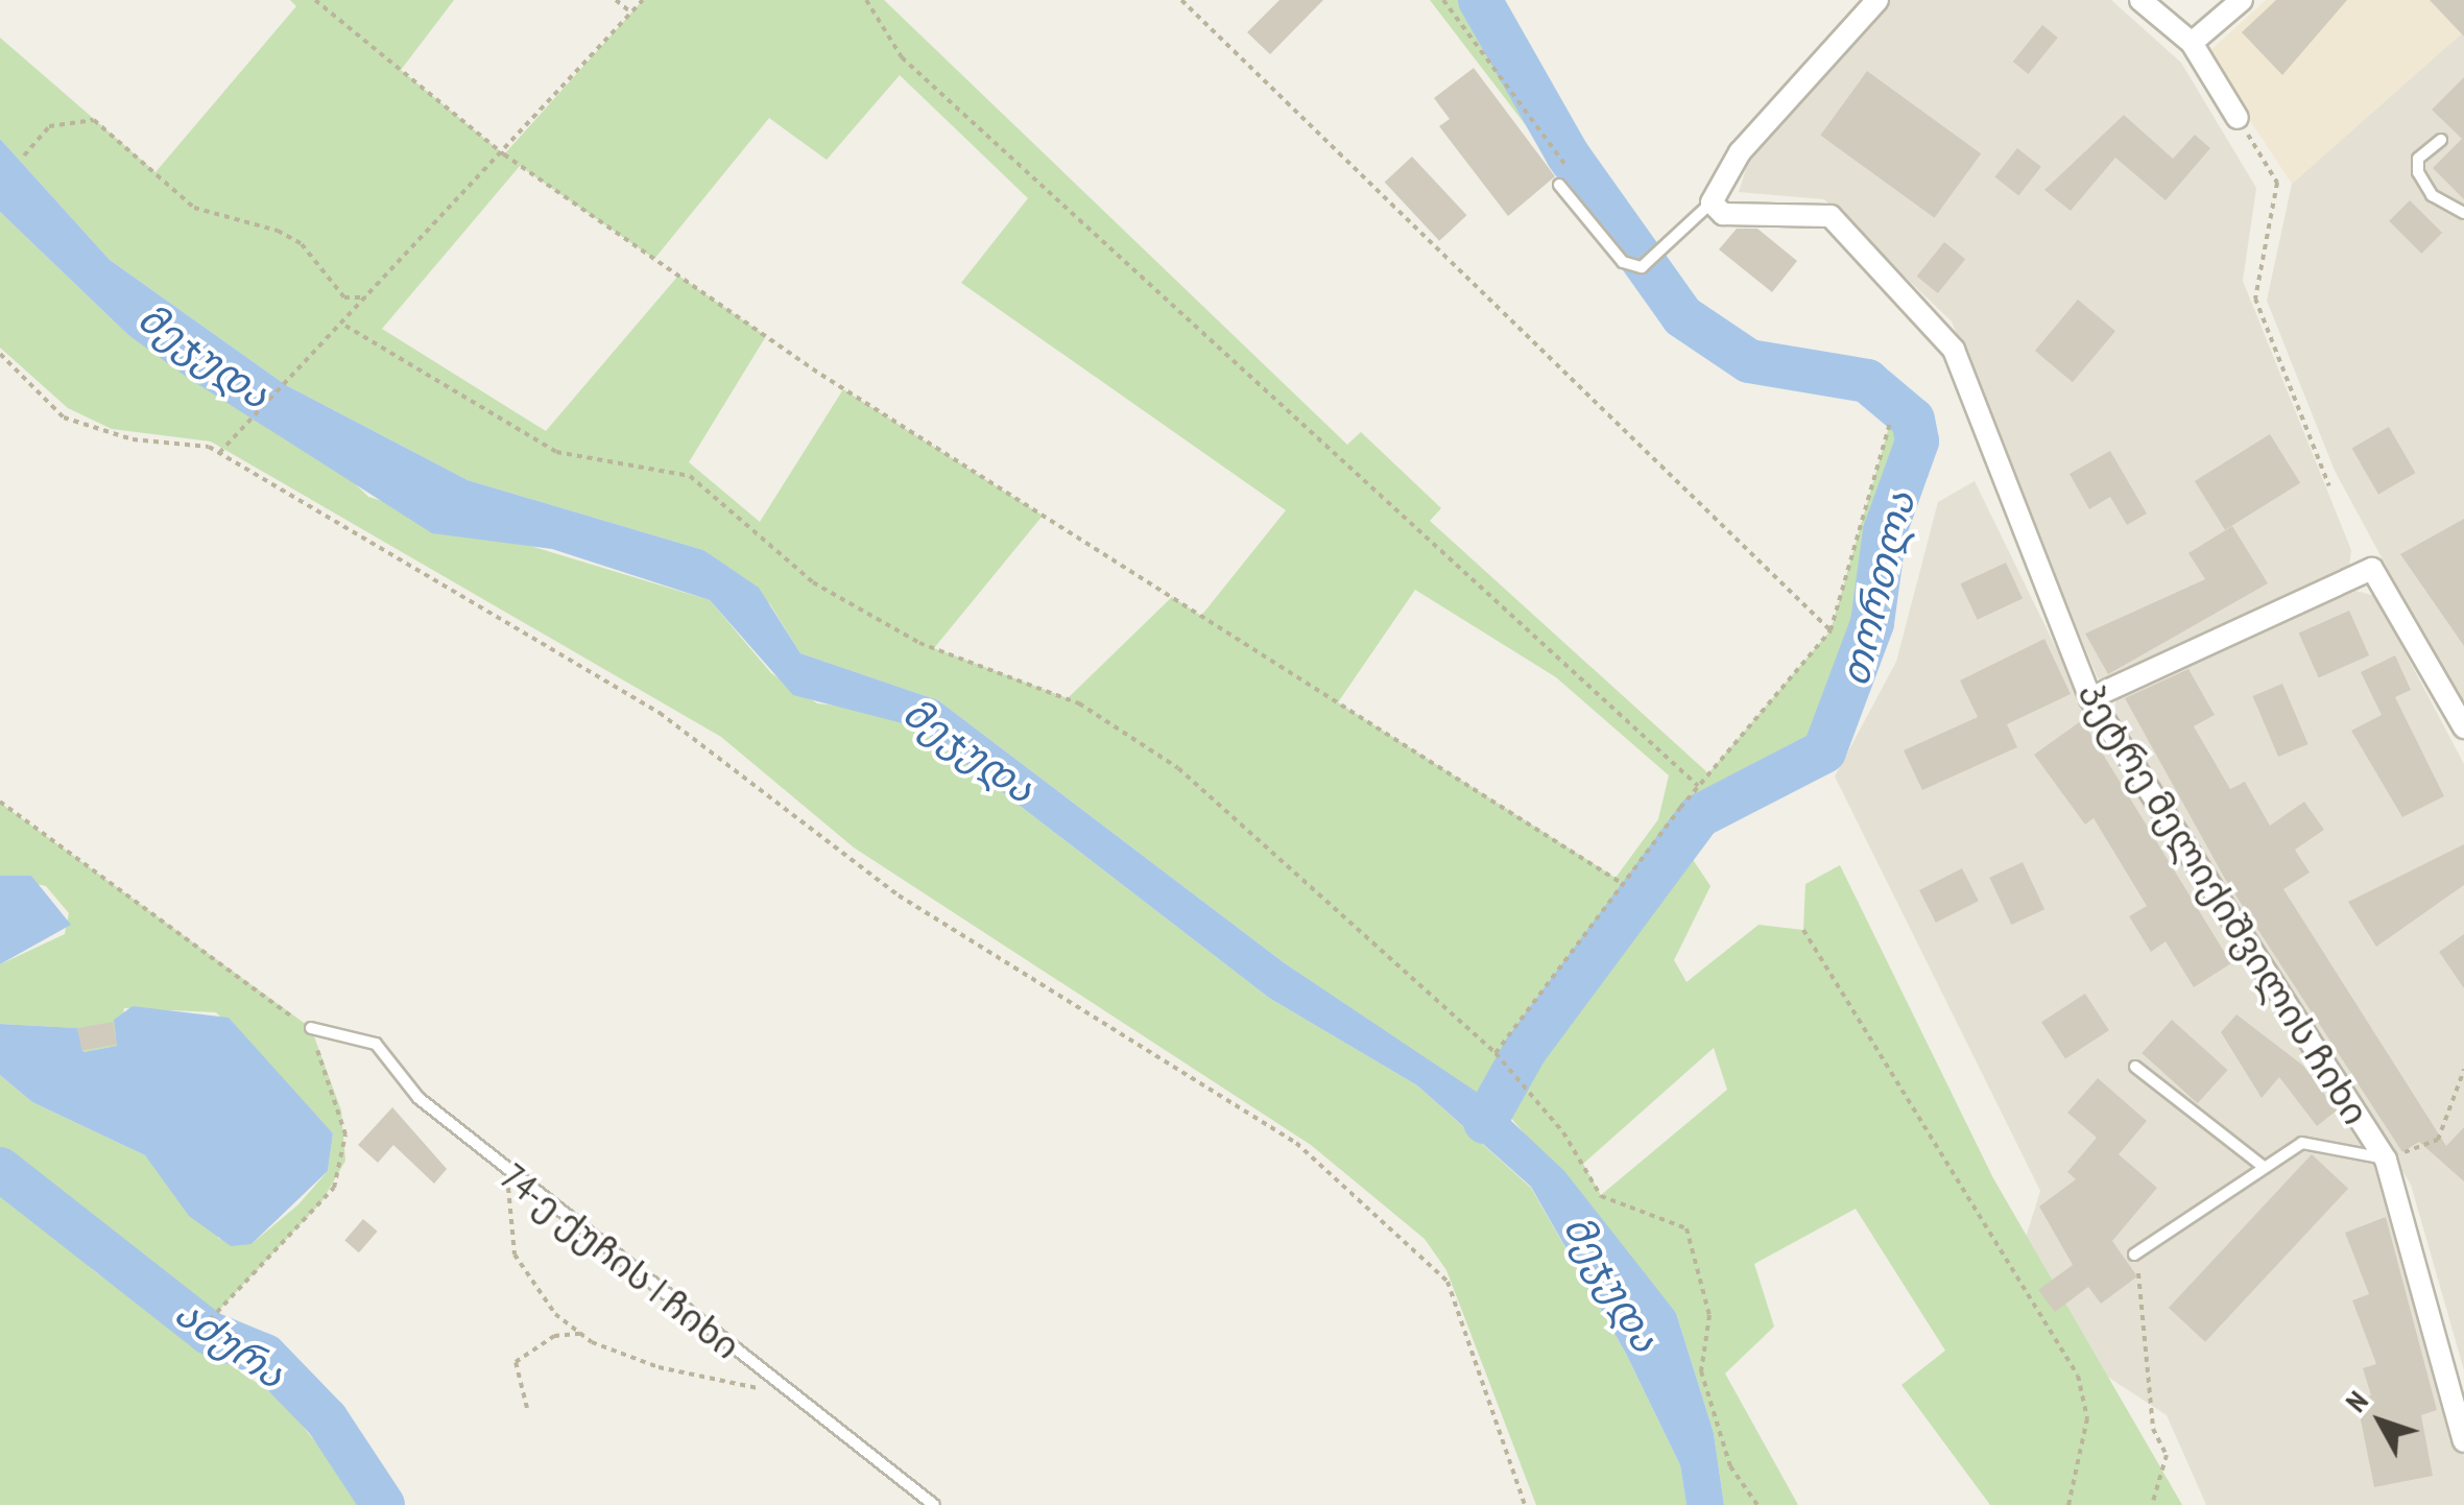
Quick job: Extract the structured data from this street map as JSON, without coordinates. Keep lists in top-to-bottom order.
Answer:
{
  "streets": {
    "street": ["პეტრე მელიქიშვილის ჩიხი"],
    "lane": ["74-ე ქუჩის I ჩიხი"]
  },
  "water": ["მეჯუდა", "თორთლა", "აძურა"],
  "north": "top left"
}
